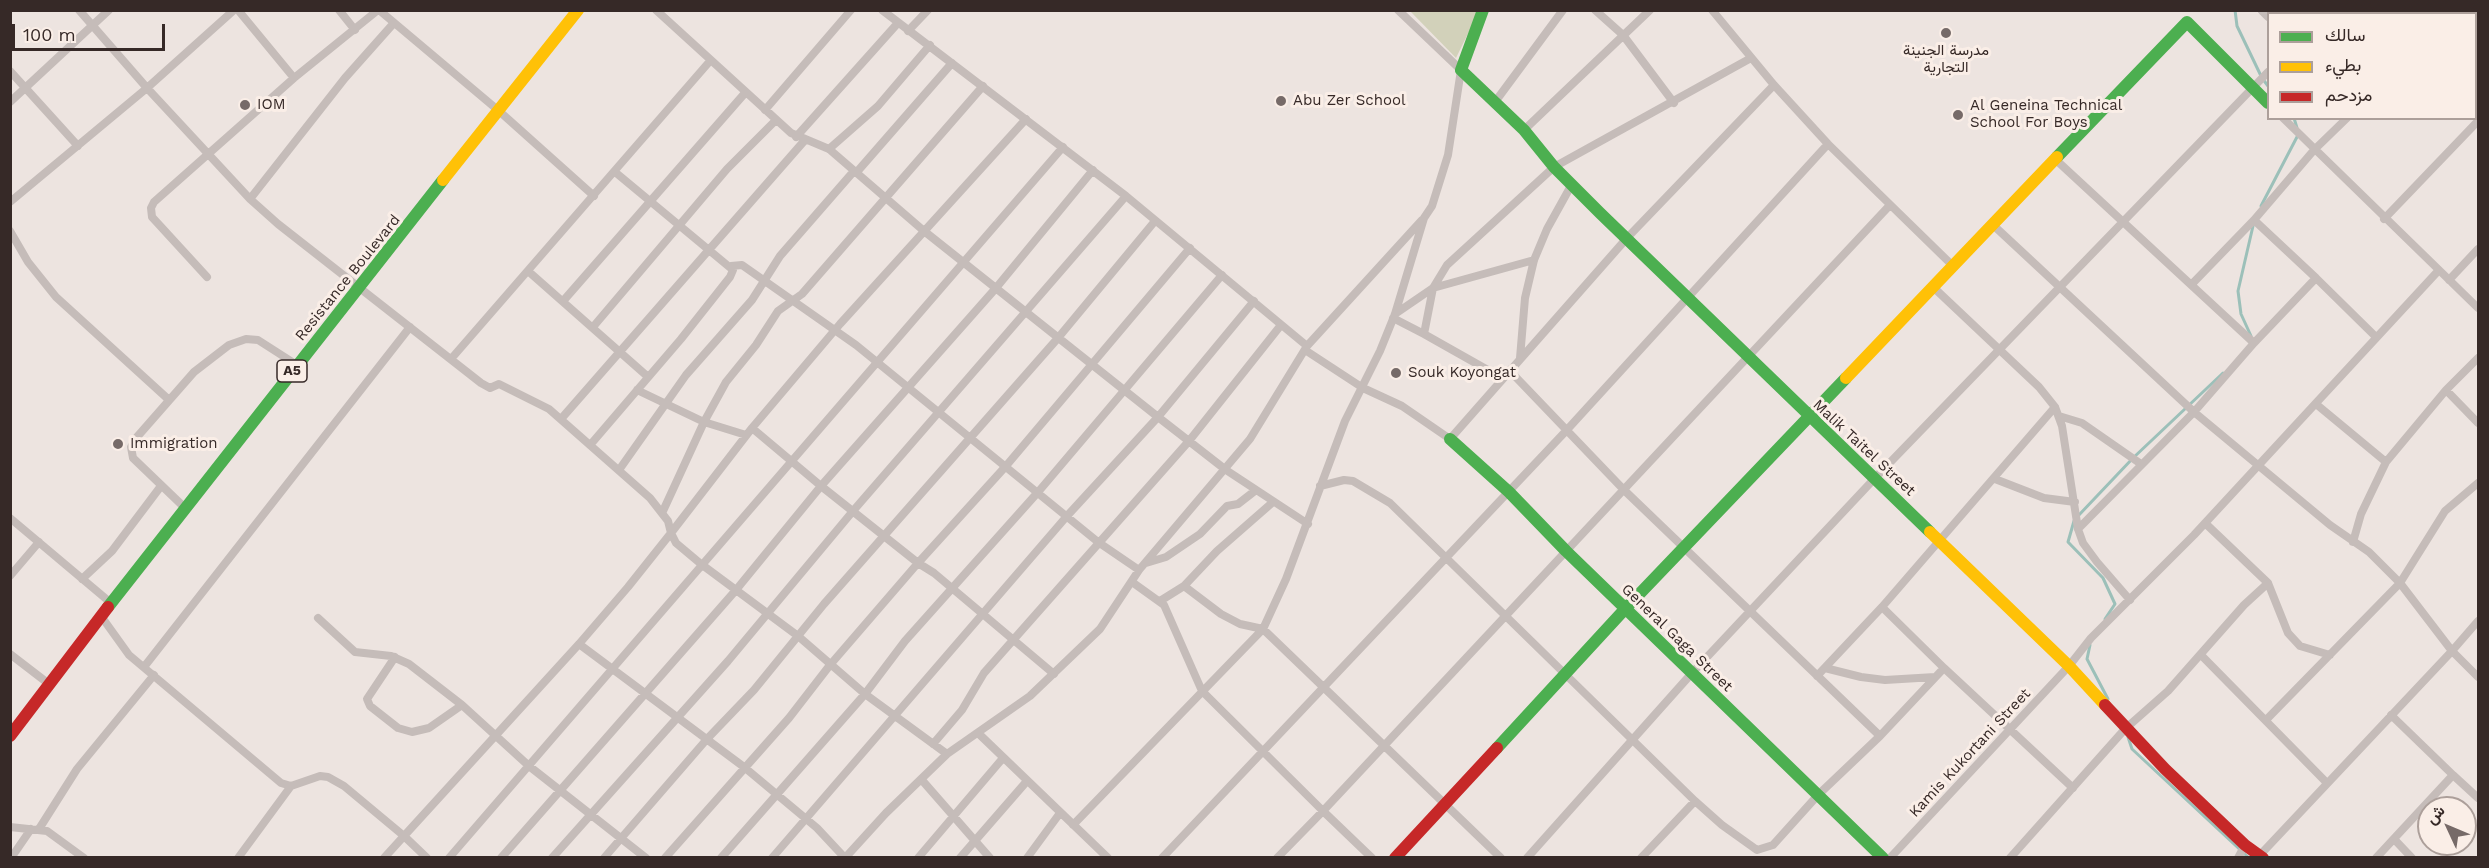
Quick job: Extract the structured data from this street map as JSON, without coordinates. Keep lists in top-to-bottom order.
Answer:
{
  "streets": {
    "main road": [
      "Resistance Boulevard",
      "A5",
      "Malik Taitel Street",
      "General Gaga Street"
    ],
    "street": ["Kamis Kukortani Street"]
  },
  "crossings": [
    ["Malik Taitel Street", "Kamis Kukortani Street"]
  ],
  "places": [
    "مدرسة الجنينة التجارية",
    "Abu Zer School",
    "IOM",
    "Al Geneina Technical School For Boys",
    "Souk Koyongat",
    "Immigration"
  ],
  "legend": ["سالك", "بطيء", "مزدحم"],
  "scale_bar": "100 m",
  "north": "top left"
}
